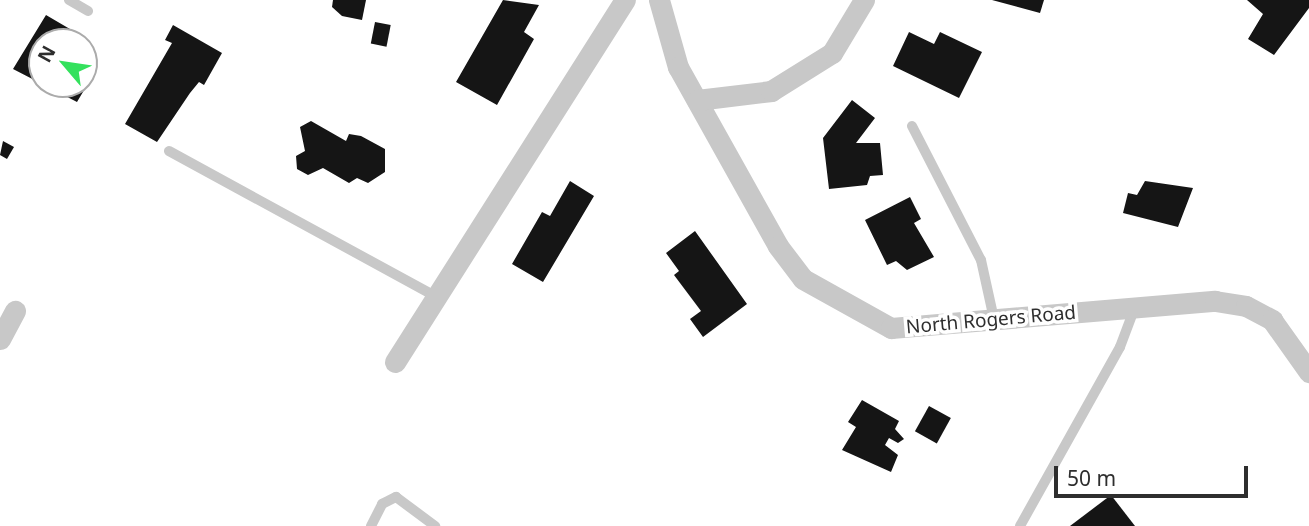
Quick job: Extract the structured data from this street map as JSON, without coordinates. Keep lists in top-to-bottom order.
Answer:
{
  "streets": {
    "street": ["North Rogers Road"]
  },
  "scale_bar": "50 m",
  "north": "top left"
}
